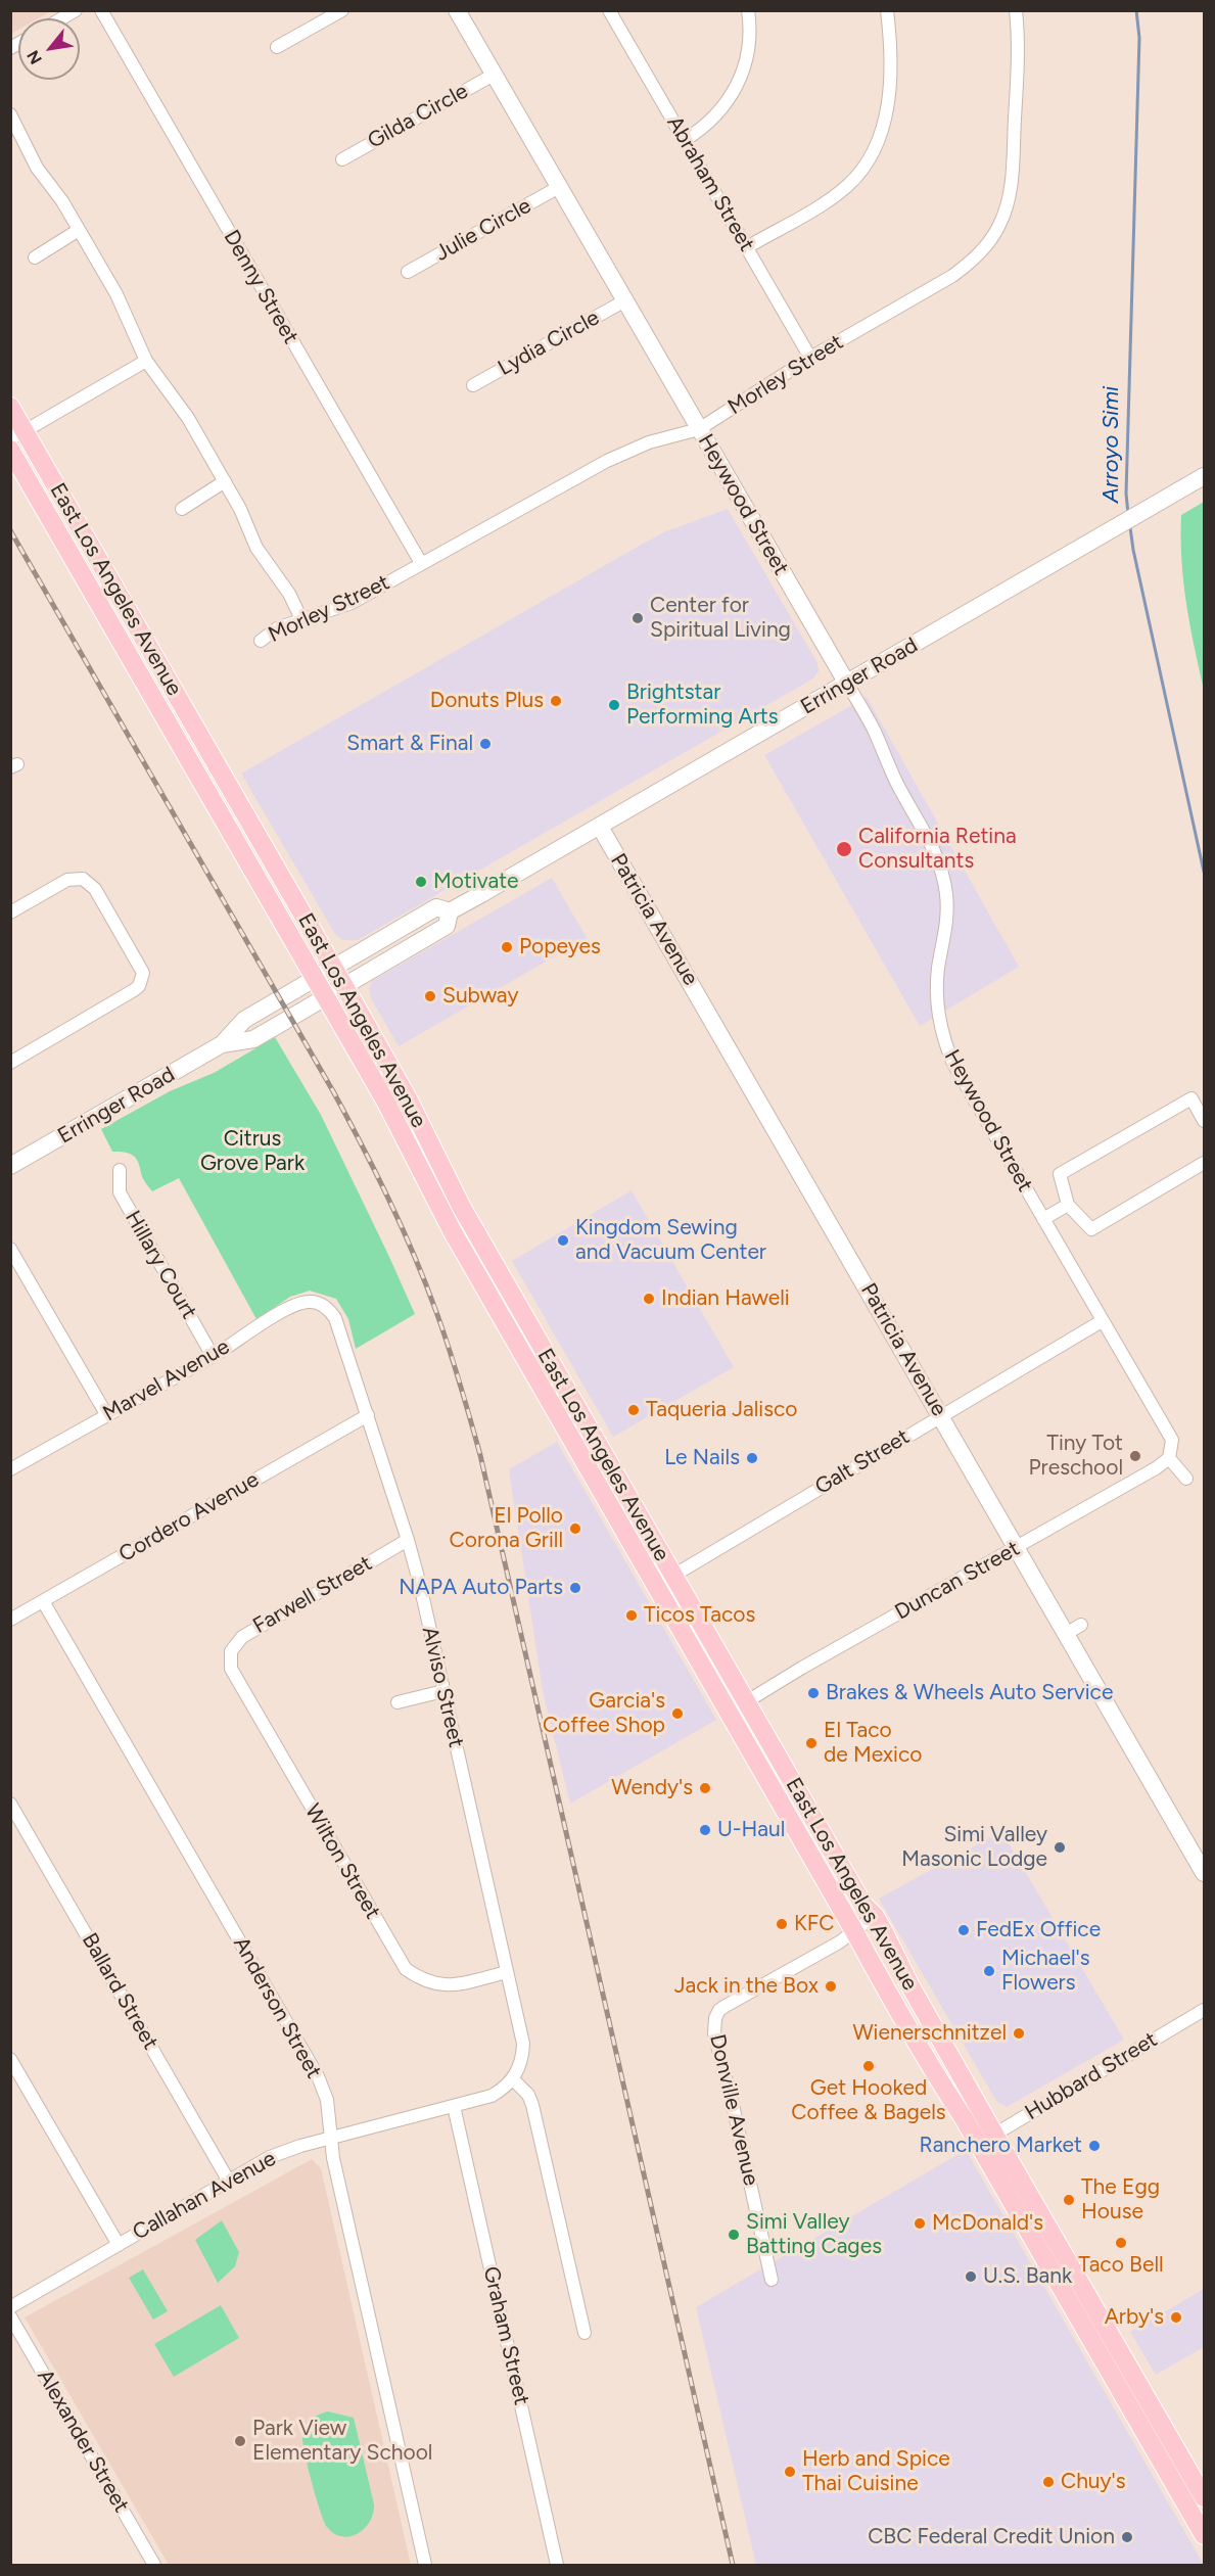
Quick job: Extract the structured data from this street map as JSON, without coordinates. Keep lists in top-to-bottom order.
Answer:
{
  "streets": {
    "main road": ["East Los Angeles Avenue"],
    "street": [
      "Gilda Circle",
      "Abraham Street",
      "Julie Circle",
      "Denny Street",
      "Lydia Circle",
      "Morley Street",
      "Heywood Street",
      "Erringer Road",
      "Patricia Avenue",
      "Hillary Court",
      "Marvel Avenue",
      "Galt Street",
      "Cordero Avenue",
      "Duncan Street",
      "Farwell Street",
      "Alviso Street",
      "Wilton Street",
      "Ballard Street",
      "Anderson Street",
      "Hubbard Street",
      "Donville Avenue",
      "Callahan Avenue",
      "Graham Street",
      "Alexander Street"
    ]
  },
  "crossings": [
    ["Gilda Circle", "Heywood Street"],
    ["Abraham Street", "Morley Street"],
    ["Julie Circle", "Heywood Street"],
    ["Denny Street", "Morley Street"],
    ["Lydia Circle", "Heywood Street"],
    ["Morley Street", "Heywood Street"],
    ["Heywood Street", "Erringer Road"],
    ["Heywood Street", "Galt Street"],
    ["Heywood Street", "Duncan Street"],
    ["East Los Angeles Avenue", "Erringer Road"],
    ["East Los Angeles Avenue", "Galt Street"],
    ["East Los Angeles Avenue", "Duncan Street"],
    ["East Los Angeles Avenue", "Hubbard Street"],
    ["East Los Angeles Avenue", "Donville Avenue"],
    ["Erringer Road", "Patricia Avenue"],
    ["Patricia Avenue", "Galt Street"],
    ["Patricia Avenue", "Duncan Street"],
    ["Hillary Court", "Marvel Avenue"],
    ["Marvel Avenue", "Alviso Street"],
    ["Cordero Avenue", "Alviso Street"],
    ["Cordero Avenue", "Anderson Street"],
    ["Farwell Street", "Alviso Street"],
    ["Farwell Street", "Wilton Street"],
    ["Alviso Street", "Wilton Street"],
    ["Alviso Street", "Callahan Avenue"],
    ["Ballard Street", "Callahan Avenue"],
    ["Anderson Street", "Callahan Avenue"],
    ["Callahan Avenue", "Graham Street"]
  ],
  "water": ["Arroyo Simi"],
  "parks": ["Citrus Grove Park"],
  "places": [
    "Center for Spiritual Living",
    "Donuts Plus",
    "Brightstar Performing Arts",
    "Smart & Final",
    "California Retina Consultants",
    "Motivate",
    "Popeyes",
    "Subway",
    "Kingdom Sewing and Vacuum Center",
    "Indian Haweli",
    "Taqueria Jalisco",
    "Tiny Tot Preschool",
    "Le Nails",
    "El Pollo Corona Grill",
    "NAPA Auto Parts",
    "Ticos Tacos",
    "Brakes & Wheels Auto Service",
    "Garcia's Coffee Shop",
    "El Taco de Mexico",
    "Wendy's",
    "U-Haul",
    "Simi Valley Masonic Lodge",
    "KFC",
    "FedEx Office",
    "Michael's Flowers",
    "Jack in the Box",
    "Wienerschnitzel",
    "Get Hooked Coffee & Bagels",
    "Ranchero Market",
    "The Egg House",
    "McDonald's",
    "Simi Valley Batting Cages",
    "Taco Bell",
    "U.S. Bank",
    "Arby's",
    "Park View Elementary School",
    "Herb and Spice Thai Cuisine",
    "Chuy's",
    "CBC Federal Credit Union"
  ],
  "north": "bottom left"
}
